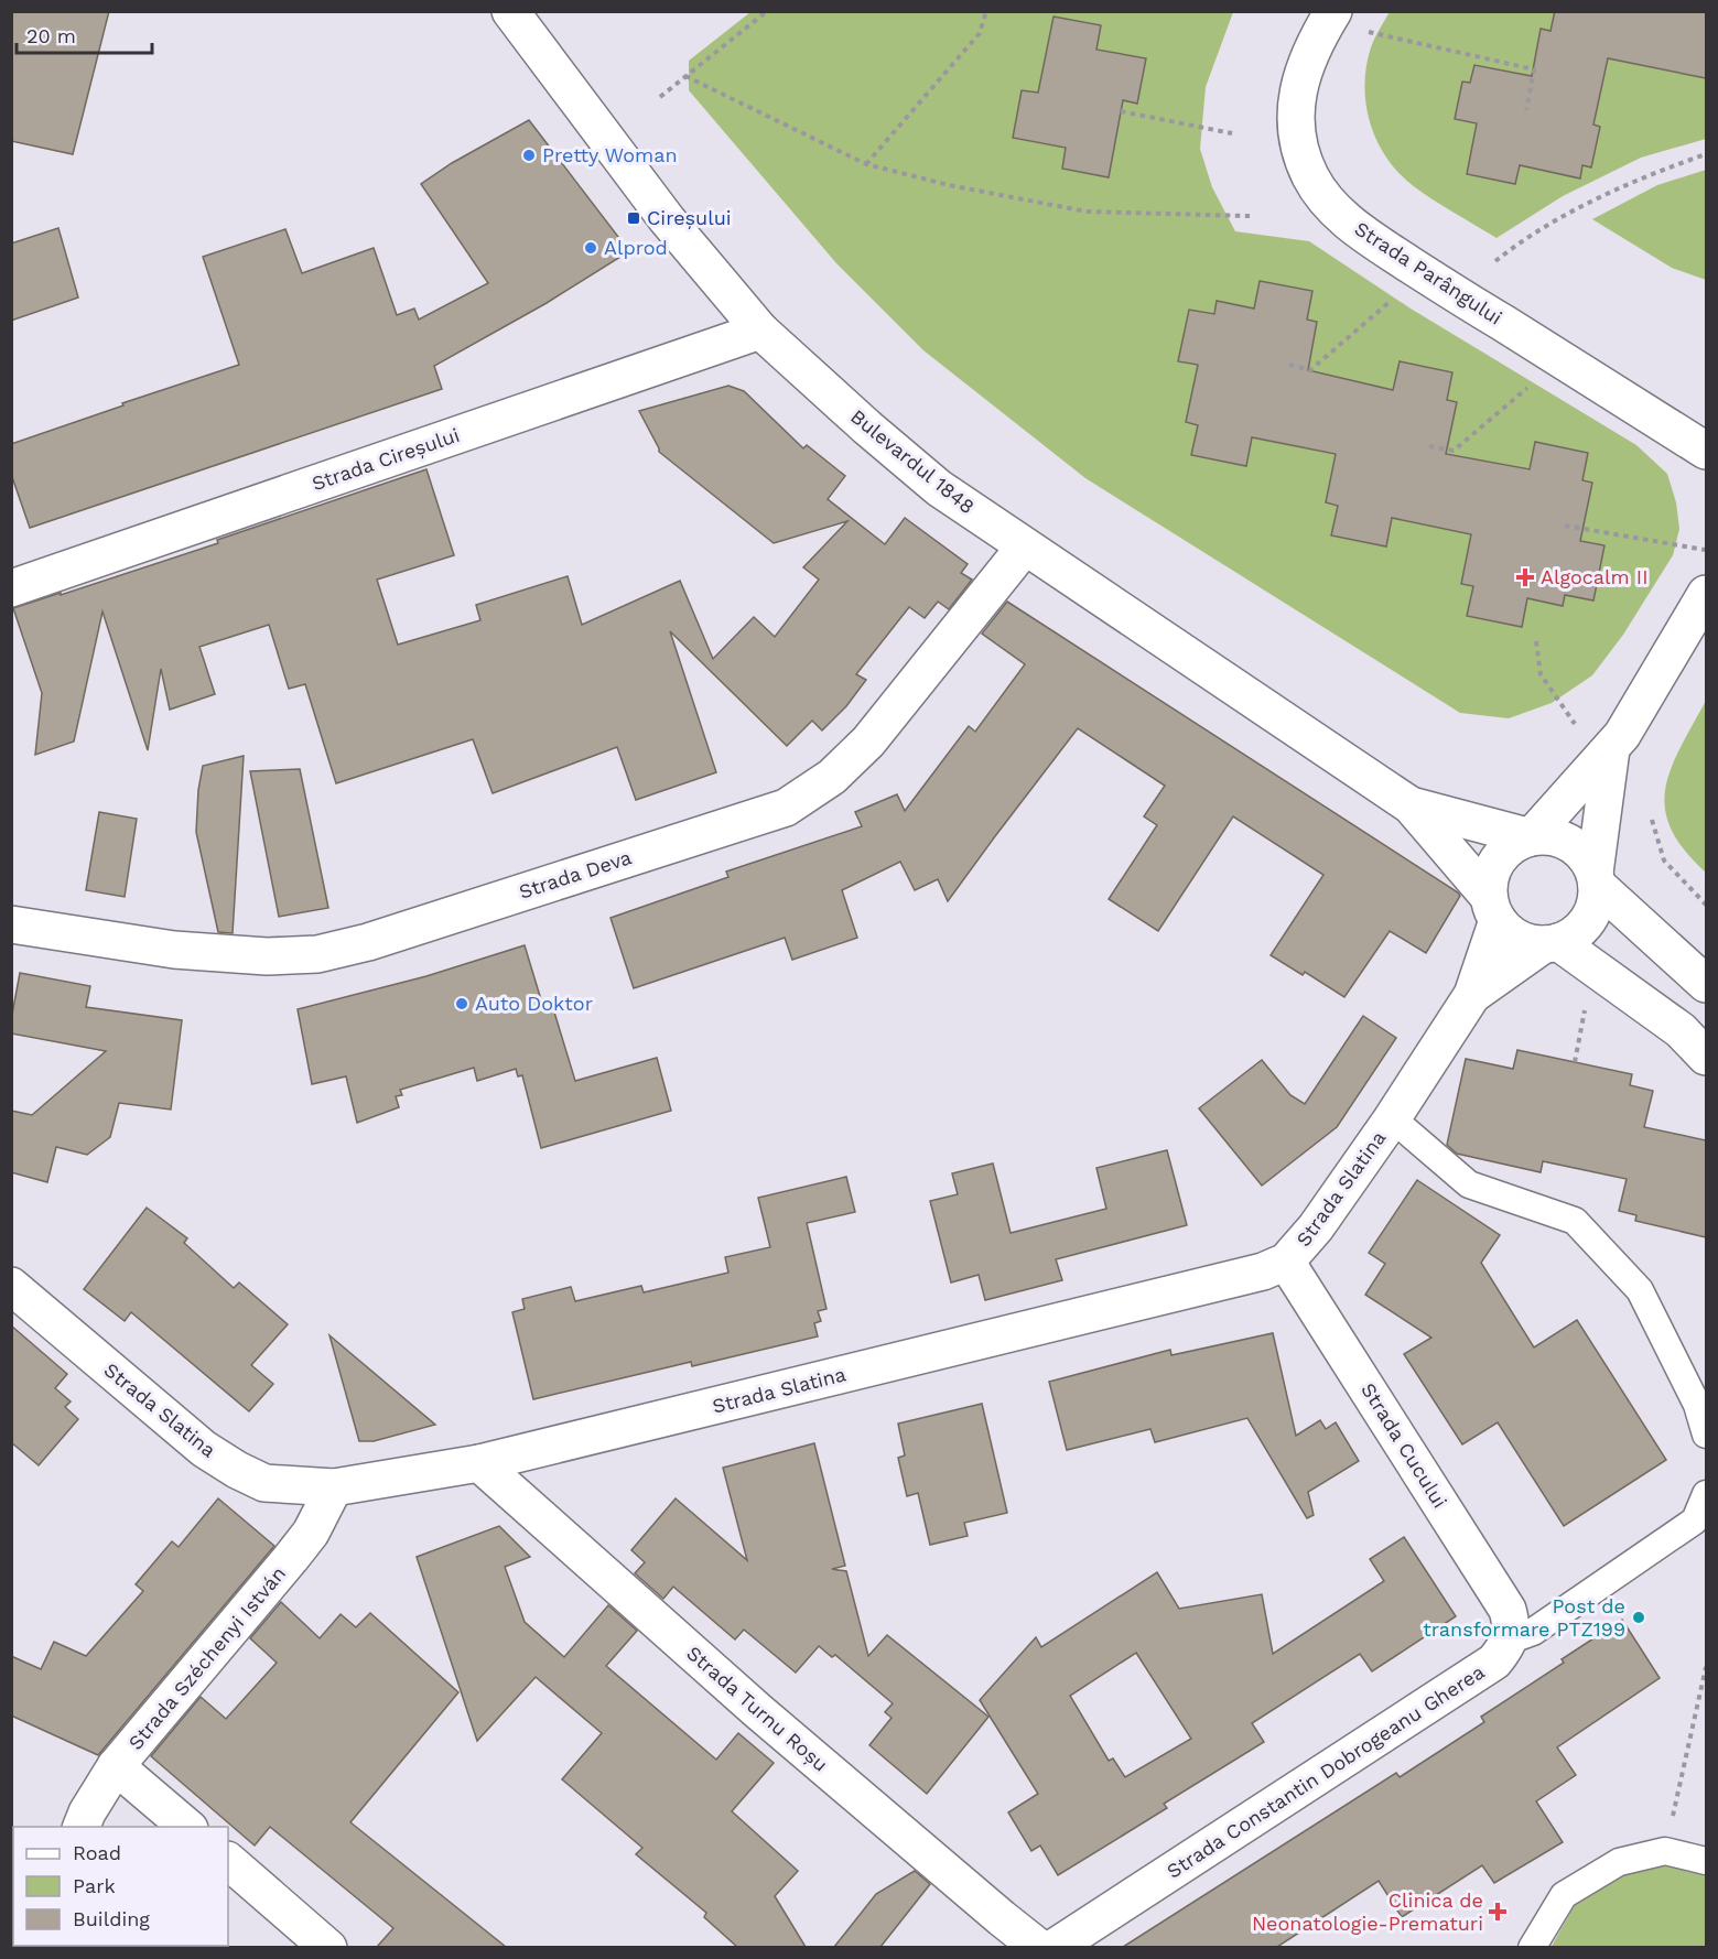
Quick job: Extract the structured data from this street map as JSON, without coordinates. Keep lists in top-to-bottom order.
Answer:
{
  "streets": {
    "street": [
      "Strada Parângului",
      "Strada Cireșului",
      "Bulevardul 1848",
      "Strada Deva",
      "Strada Slatina",
      "Strada Cucului",
      "Strada Széchenyi István",
      "Strada Turnu Roșu",
      "Strada Constantin Dobrogeanu Gherea"
    ]
  },
  "crossings": [
    ["Strada Cireșului", "Bulevardul 1848"],
    ["Bulevardul 1848", "Strada Deva"],
    ["Bulevardul 1848", "Strada Slatina"],
    ["Strada Slatina", "Strada Cucului"],
    ["Strada Slatina", "Strada Széchenyi István"],
    ["Strada Slatina", "Strada Turnu Roșu"],
    ["Strada Cucului", "Strada Constantin Dobrogeanu Gherea"]
  ],
  "places": {
    "other": [
      "Pretty Woman",
      "Alprod",
      "Auto Doktor",
      "Post de transformare PTZ199"
    ],
    "transit": ["Cireșului"],
    "health": ["Algocalm II", "Clinica de Neonatologie-Prematuri"]
  },
  "legend": ["Road", "Park", "Building"],
  "scale_bar": "20 m"
}
